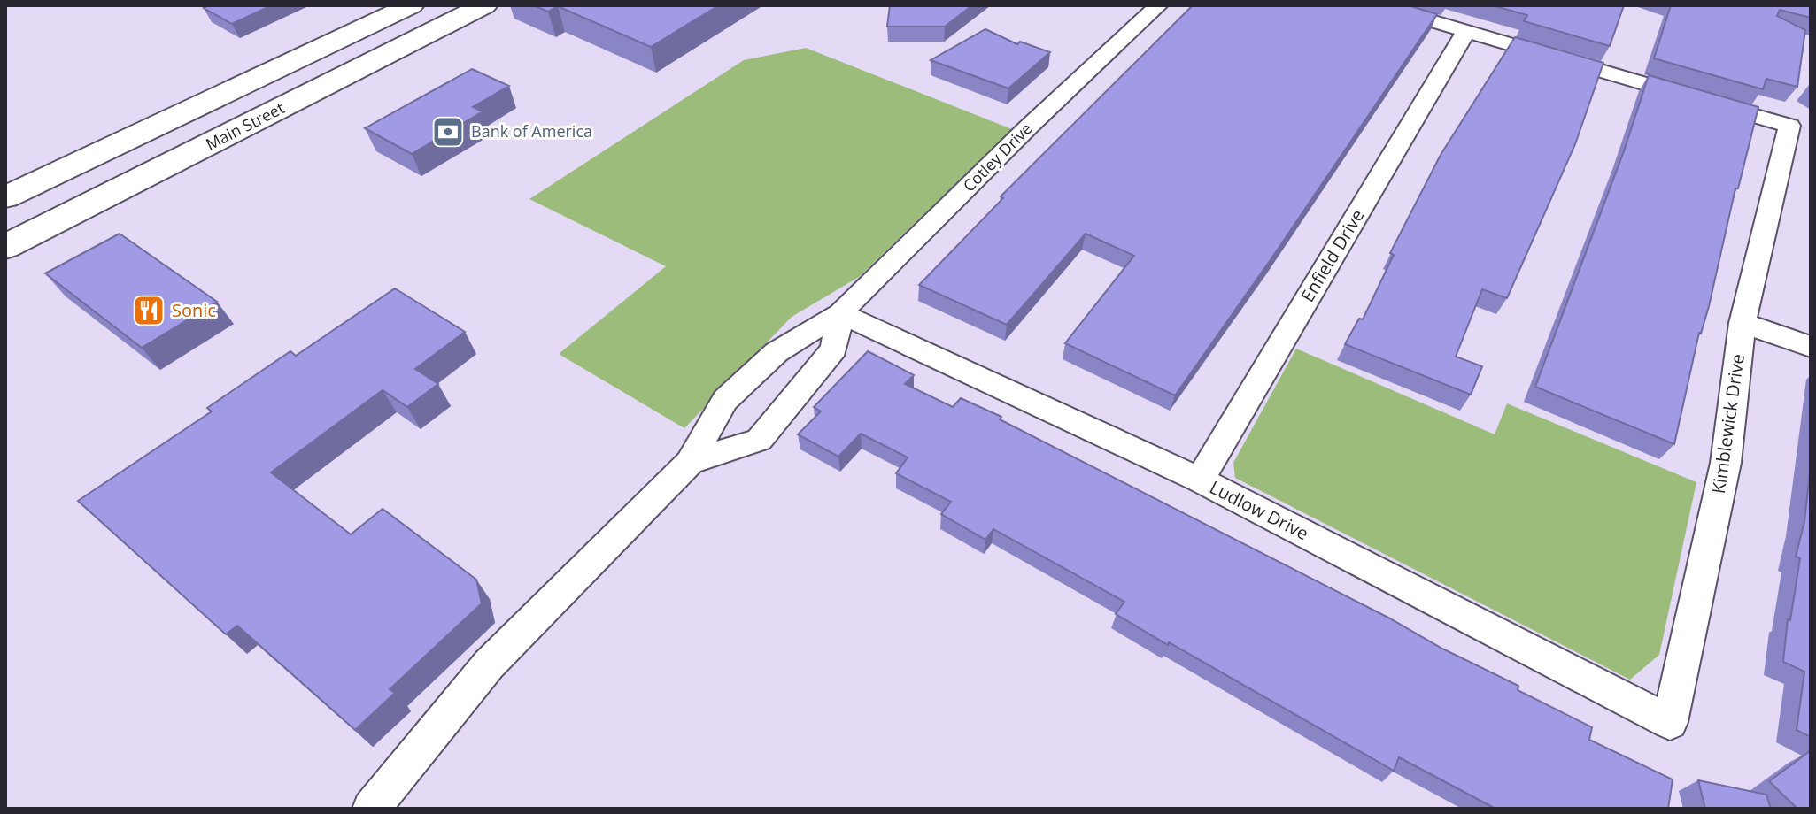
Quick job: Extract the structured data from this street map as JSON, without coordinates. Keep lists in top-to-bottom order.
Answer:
{
  "streets": {
    "main road": ["Main Street"],
    "street": [
      "Cotley Drive",
      "Enfield Drive",
      "Kimblewick Drive",
      "Ludlow Drive"
    ]
  },
  "crossings": [
    ["Cotley Drive", "Ludlow Drive"],
    ["Enfield Drive", "Kimblewick Drive"],
    ["Enfield Drive", "Ludlow Drive"],
    ["Kimblewick Drive", "Ludlow Drive"]
  ],
  "places": {
    "bank": ["Bank of America"],
    "restaurant": ["Sonic"]
  }
}
